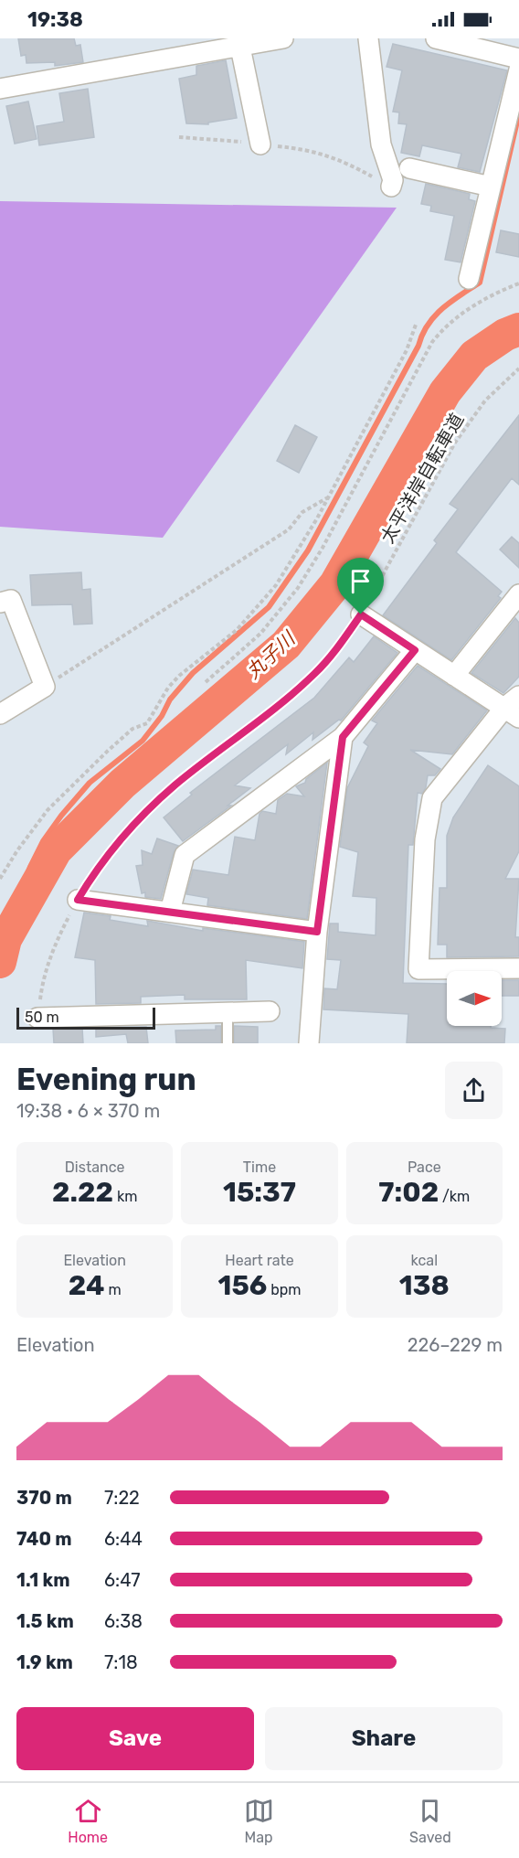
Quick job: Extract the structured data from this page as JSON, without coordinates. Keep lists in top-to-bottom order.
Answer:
{
  "streets": {
    "path": ["太平洋岸自転車道"]
  },
  "water": ["丸子川"],
  "scale_bar": "50 m",
  "north": "right",
  "page": {
    "status": "19:38",
    "scale": "50 m",
    "heading": ["Evening run", "19:38 · 6 × 370 m"],
    "stats": [
      ["Distance", "2.22 km"],
      ["Time", "15:37"],
      ["Pace", "7:02 /km"],
      ["Elevation", "24 m"],
      ["Heart rate", "156 bpm"],
      ["kcal", "138"]
    ],
    "chart": ["Elevation", "226–229 m"],
    "list": [
      {
        "name": "370 m",
        "note": "7:22"
      },
      {
        "name": "740 m",
        "note": "6:44"
      },
      {
        "name": "1.1 km",
        "note": "6:47"
      },
      {
        "name": "1.5 km",
        "note": "6:38"
      },
      {
        "name": "1.9 km",
        "note": "7:18"
      }
    ],
    "buttons": ["Save", "Share"],
    "tabs": ["Home", "Map", "Saved"]
  }
}
